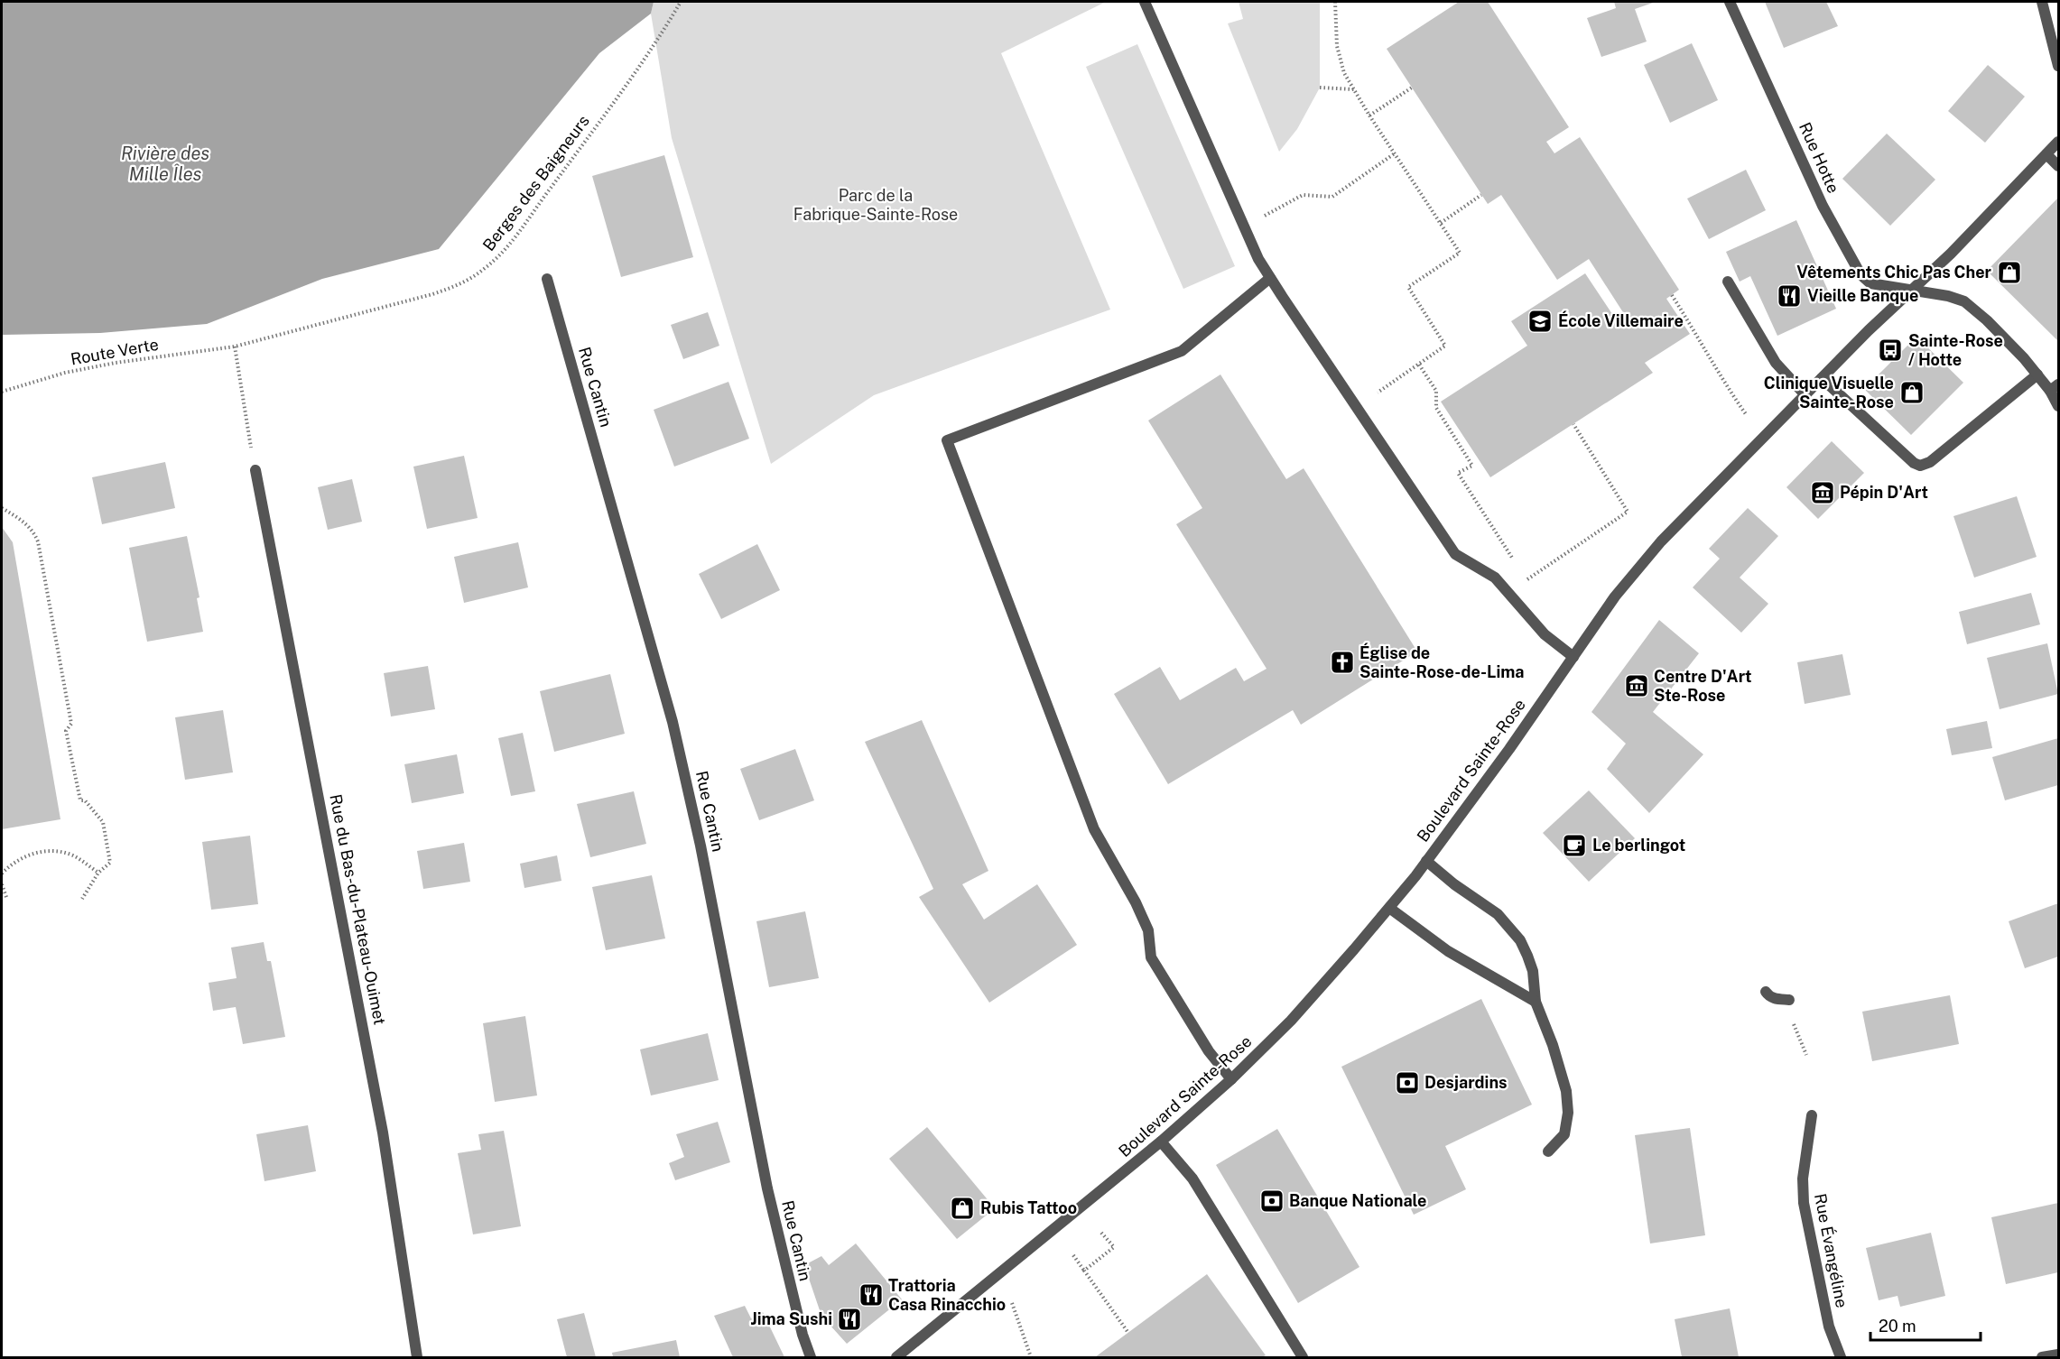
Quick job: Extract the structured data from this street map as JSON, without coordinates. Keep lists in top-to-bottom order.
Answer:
{
  "streets": {
    "street": [
      "Rue Hotte",
      "Rue Cantin",
      "Boulevard Sainte-Rose",
      "Rue du Bas-du-Plateau-Ouimet",
      "Rue Évangéline"
    ],
    "path": ["Berges des Baigneurs", "Route Verte"]
  },
  "crossings": [
    ["Rue Hotte", "Boulevard Sainte-Rose"],
    ["Berges des Baigneurs", "Route Verte"]
  ],
  "water": ["Rivière des Mille Îles"],
  "parks": ["Parc de la Fabrique-Sainte-Rose"],
  "places": {
    "shop": ["Vêtements Chic Pas Cher", "Clinique Visuelle Sainte-Rose", "Rubis Tattoo"],
    "restaurant": ["Vieille Banque", "Trattoria Casa Rinacchio", "Jima Sushi"],
    "school or university": ["École Villemaire"],
    "bus stop": ["Sainte-Rose / Hotte"],
    "museum": ["Pépin D'Art", "Centre D'Art Ste-Rose"],
    "church": ["Église de Sainte-Rose-de-Lima"],
    "cafe": ["Le berlingot"],
    "bank": ["Desjardins", "Banque Nationale"]
  },
  "scale_bar": "20 m"
}
